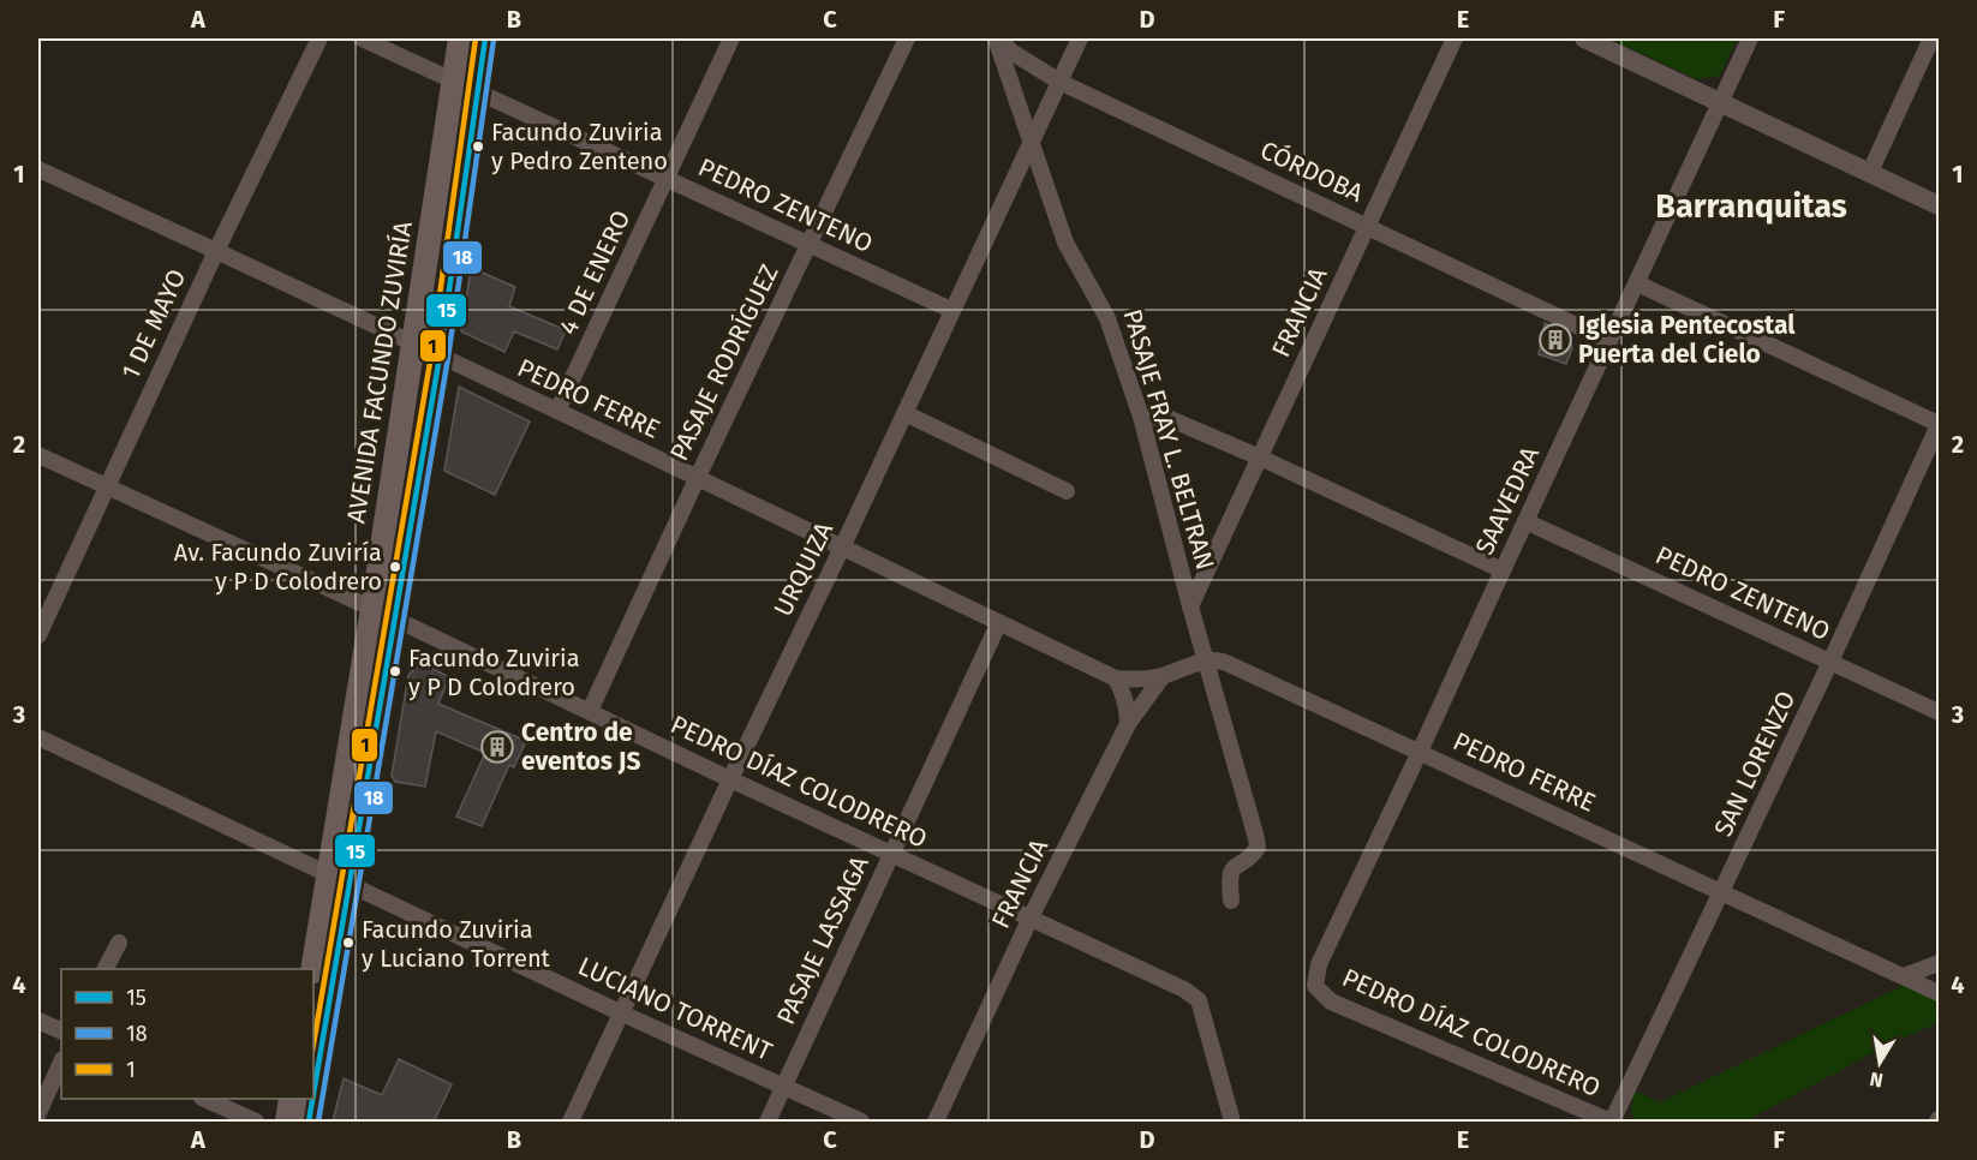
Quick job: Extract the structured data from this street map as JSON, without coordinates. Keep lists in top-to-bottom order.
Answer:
{
  "streets": {
    "main road": ["AVENIDA FACUNDO ZUVIRÍA"],
    "street": [
      "CÓRDOBA",
      "PEDRO ZENTENO",
      "4 DE ENERO",
      "FRANCIA",
      "1 DE MAYO",
      "PASAJE RODRÍGUEZ",
      "PEDRO FERRE",
      "PASAJE FRAY L. BELTRAN",
      "SAAVEDRA",
      "URQUIZA",
      "SAN LORENZO",
      "PEDRO DÍAZ COLODRERO",
      "PASAJE LASSAGA",
      "LUCIANO TORRENT"
    ]
  },
  "crossings": [
    ["CÓRDOBA", "FRANCIA"],
    ["CÓRDOBA", "PASAJE FRAY L. BELTRAN"],
    ["CÓRDOBA", "SAAVEDRA"],
    ["CÓRDOBA", "URQUIZA"],
    ["PEDRO ZENTENO", "4 DE ENERO"],
    ["PEDRO ZENTENO", "PASAJE RODRÍGUEZ"],
    ["PEDRO ZENTENO", "AVENIDA FACUNDO ZUVIRÍA"],
    ["PEDRO ZENTENO", "SAAVEDRA"],
    ["PEDRO ZENTENO", "URQUIZA"],
    ["PEDRO ZENTENO", "SAN LORENZO"],
    ["4 DE ENERO", "PEDRO FERRE"],
    ["FRANCIA", "PEDRO FERRE"],
    ["FRANCIA", "PASAJE FRAY L. BELTRAN"],
    ["FRANCIA", "PEDRO DÍAZ COLODRERO"],
    ["1 DE MAYO", "PEDRO FERRE"],
    ["1 DE MAYO", "PEDRO DÍAZ COLODRERO"],
    ["PASAJE RODRÍGUEZ", "PEDRO FERRE"],
    ["PASAJE RODRÍGUEZ", "PEDRO DÍAZ COLODRERO"],
    ["AVENIDA FACUNDO ZUVIRÍA", "PEDRO FERRE"],
    ["AVENIDA FACUNDO ZUVIRÍA", "PEDRO DÍAZ COLODRERO"],
    ["AVENIDA FACUNDO ZUVIRÍA", "LUCIANO TORRENT"],
    ["PEDRO FERRE", "PASAJE FRAY L. BELTRAN"],
    ["PEDRO FERRE", "SAAVEDRA"],
    ["PEDRO FERRE", "URQUIZA"],
    ["PEDRO FERRE", "SAN LORENZO"],
    ["PEDRO FERRE", "PASAJE LASSAGA"],
    ["PASAJE FRAY L. BELTRAN", "URQUIZA"],
    ["SAAVEDRA", "PEDRO DÍAZ COLODRERO"],
    ["URQUIZA", "PEDRO DÍAZ COLODRERO"],
    ["URQUIZA", "LUCIANO TORRENT"],
    ["SAN LORENZO", "PEDRO DÍAZ COLODRERO"],
    ["PEDRO DÍAZ COLODRERO", "PASAJE LASSAGA"],
    ["PASAJE LASSAGA", "LUCIANO TORRENT"]
  ],
  "districts": ["Barranquitas"],
  "places": {
    "other": [
      "Facundo Zuviria y Pedro Zenteno",
      "Av. Facundo Zuviría y P D Colodrero",
      "Facundo Zuviria y P D Colodrero",
      "Facundo Zuviria y Luciano Torrent"
    ],
    "building": ["Iglesia Pentecostal Puerta del Cielo", "Centro de eventos JS"]
  },
  "lines": ["transit line 15", "transit line 1", "transit line 18"],
  "legend": ["15", "18", "1"],
  "north": "bottom",
  "grid": {
    "columns": [
      "A",
      "B",
      "C",
      "D",
      "E",
      "F"
    ],
    "rows": [
      "1",
      "2",
      "3",
      "4"
    ]
  }
}
